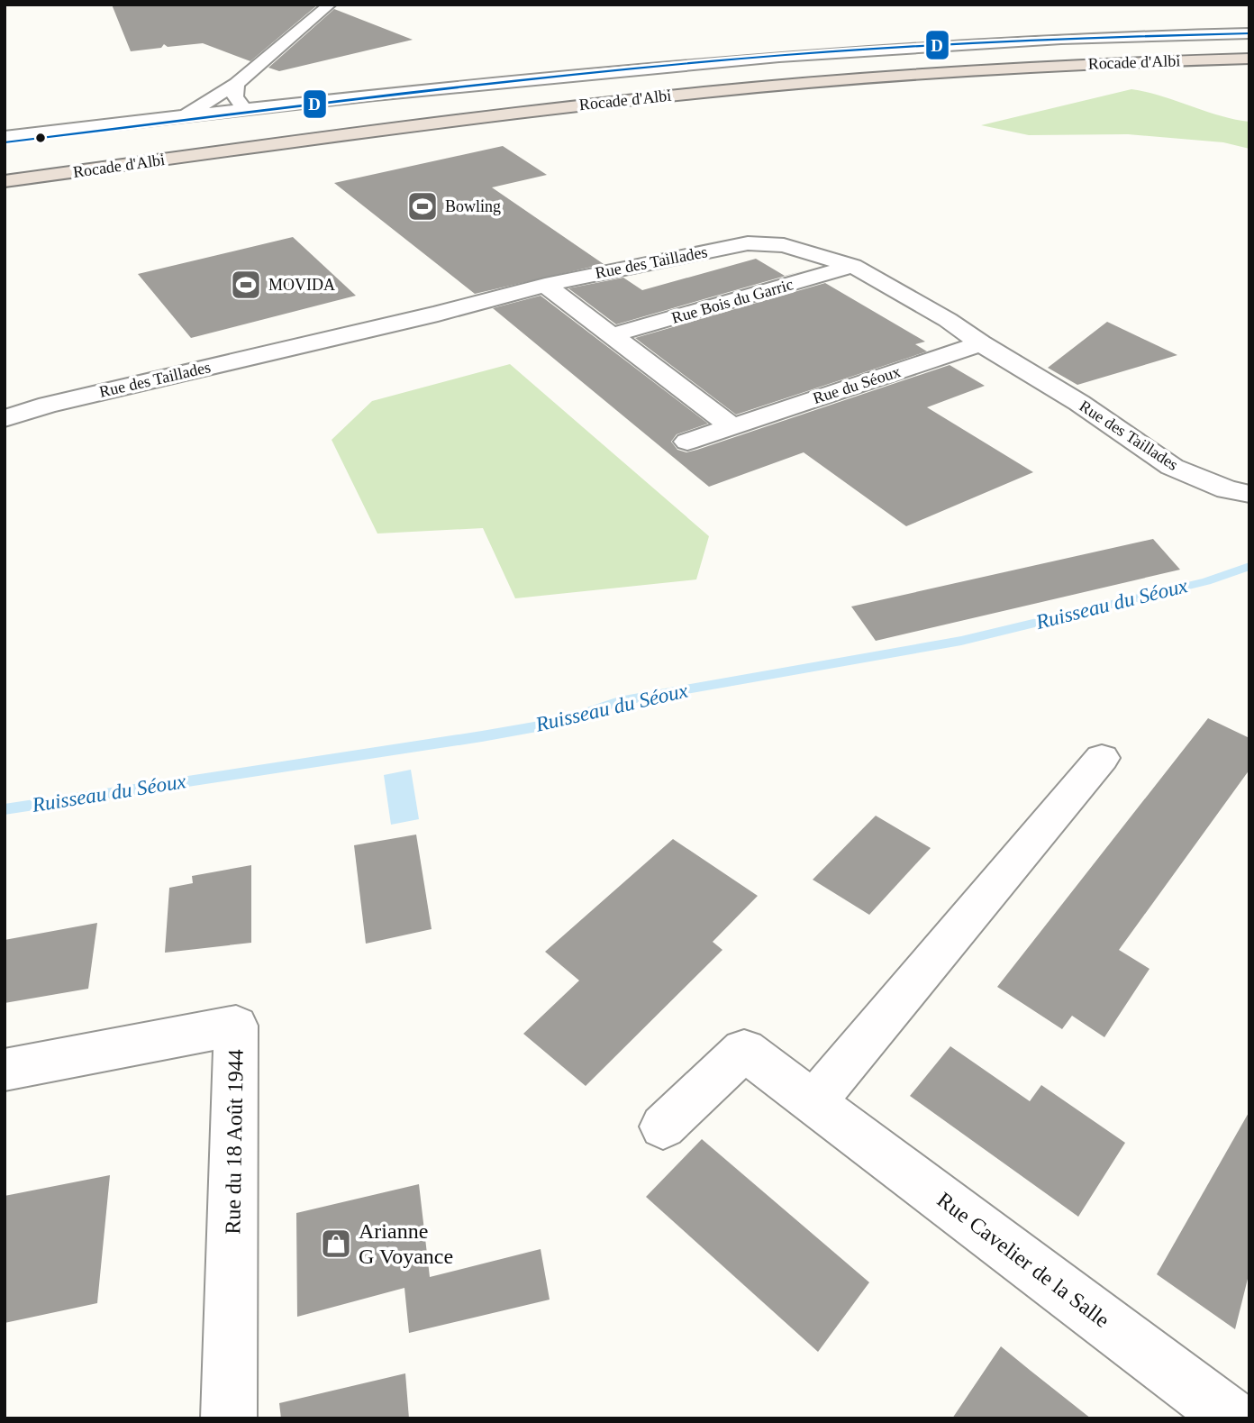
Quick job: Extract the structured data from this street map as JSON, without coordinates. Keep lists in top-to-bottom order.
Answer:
{
  "streets": {
    "highway": ["Rocade d'Albi"],
    "street": [
      "Rue des Taillades",
      "Rue Bois du Garric",
      "Rue du Séoux",
      "Rue du 18 Août 1944",
      "Rue Cavelier de la Salle"
    ]
  },
  "crossings": [
    ["Rue des Taillades", "Rue Bois du Garric"],
    ["Rue des Taillades", "Rue du Séoux"]
  ],
  "water": ["Ruisseau du Séoux"],
  "places": {
    "sports": ["Bowling", "MOVIDA"],
    "shop": ["Arianne G Voyance"]
  },
  "lines": ["transit line D"]
}
